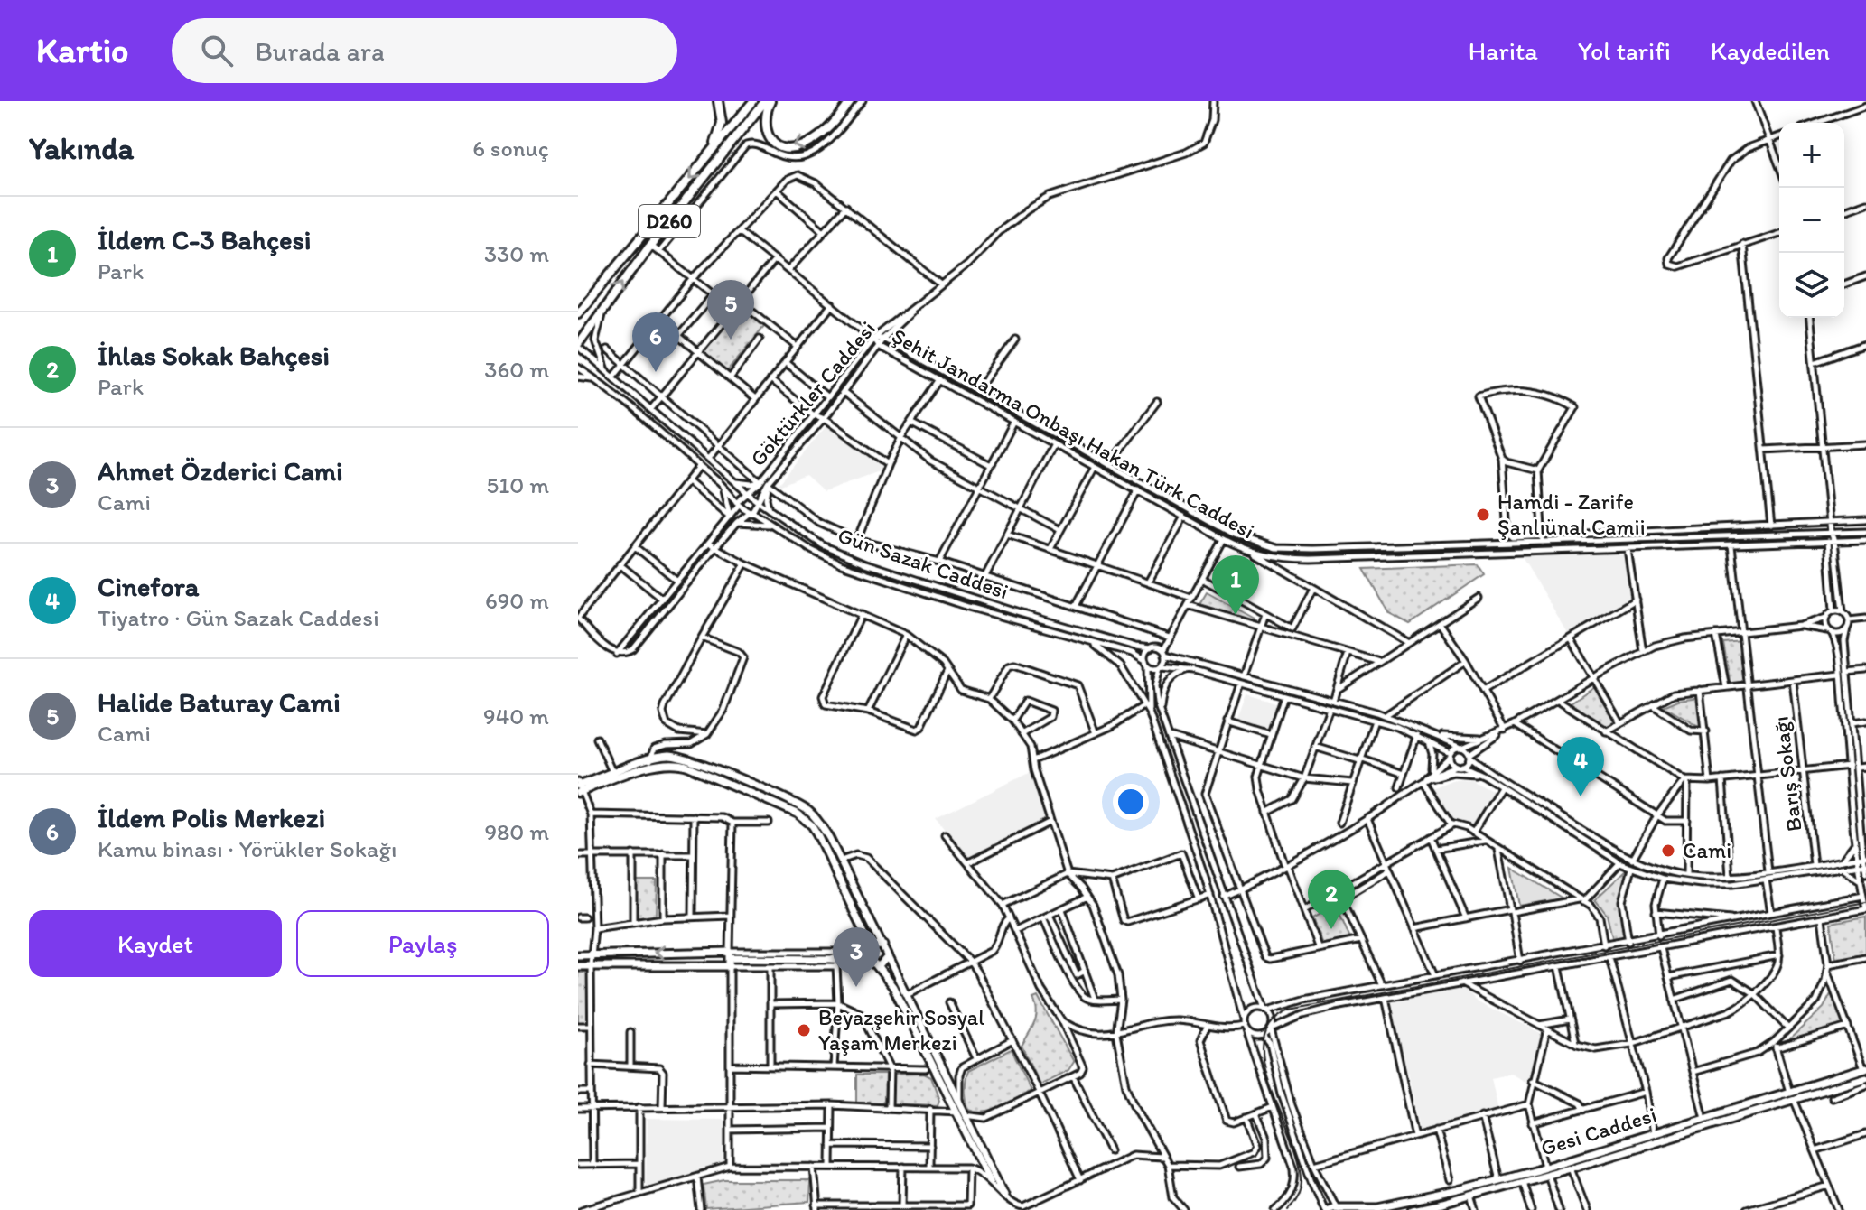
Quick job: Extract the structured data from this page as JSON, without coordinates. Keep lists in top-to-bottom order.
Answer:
{
  "streets": {
    "highway": ["D260"],
    "main road": ["Gesi Caddesi"],
    "street": [
      "Göktürkler Caddesi",
      "Şehit Jandarma Onbaşı Hakan Türk Caddesi",
      "Gün Sazak Caddesi",
      "Barış Sokağı"
    ]
  },
  "crossings": [
    ["D260", "Gün Sazak Caddesi"],
    ["Göktürkler Caddesi", "Şehit Jandarma Onbaşı Hakan Türk Caddesi"],
    ["Göktürkler Caddesi", "Gün Sazak Caddesi"]
  ],
  "places": ["Hamdi - Zarife Şanlıünal Camii", "Cami", "Beyazşehir Sosyal Yaşam Merkezi"],
  "page": {
    "header": "Kartio",
    "search": "Burada ara",
    "nav": ["Harita", "Yol tarifi", "Kaydedilen"],
    "heading": ["Yakında", "6 sonuç"],
    "map_buttons": ["+", "−"],
    "list": [
      {
        "mark": "1",
        "name": "İldem C-3 Bahçesi",
        "note": "Park",
        "value": "330 m"
      },
      {
        "mark": "2",
        "name": "İhlas Sokak Bahçesi",
        "note": "Park",
        "value": "360 m"
      },
      {
        "mark": "3",
        "name": "Ahmet Özderici Cami",
        "note": "Cami",
        "value": "510 m"
      },
      {
        "mark": "4",
        "name": "Cinefora",
        "note": "Tiyatro · Gün Sazak Caddesi",
        "value": "690 m"
      },
      {
        "mark": "5",
        "name": "Halide Baturay Cami",
        "note": "Cami",
        "value": "940 m"
      },
      {
        "mark": "6",
        "name": "İldem Polis Merkezi",
        "note": "Kamu binası · Yörükler Sokağı",
        "value": "980 m"
      }
    ],
    "pins": [
      "5",
      "6",
      "1",
      "4",
      "2",
      "3"
    ],
    "buttons": ["Kaydet", "Paylaş"]
  }
}
